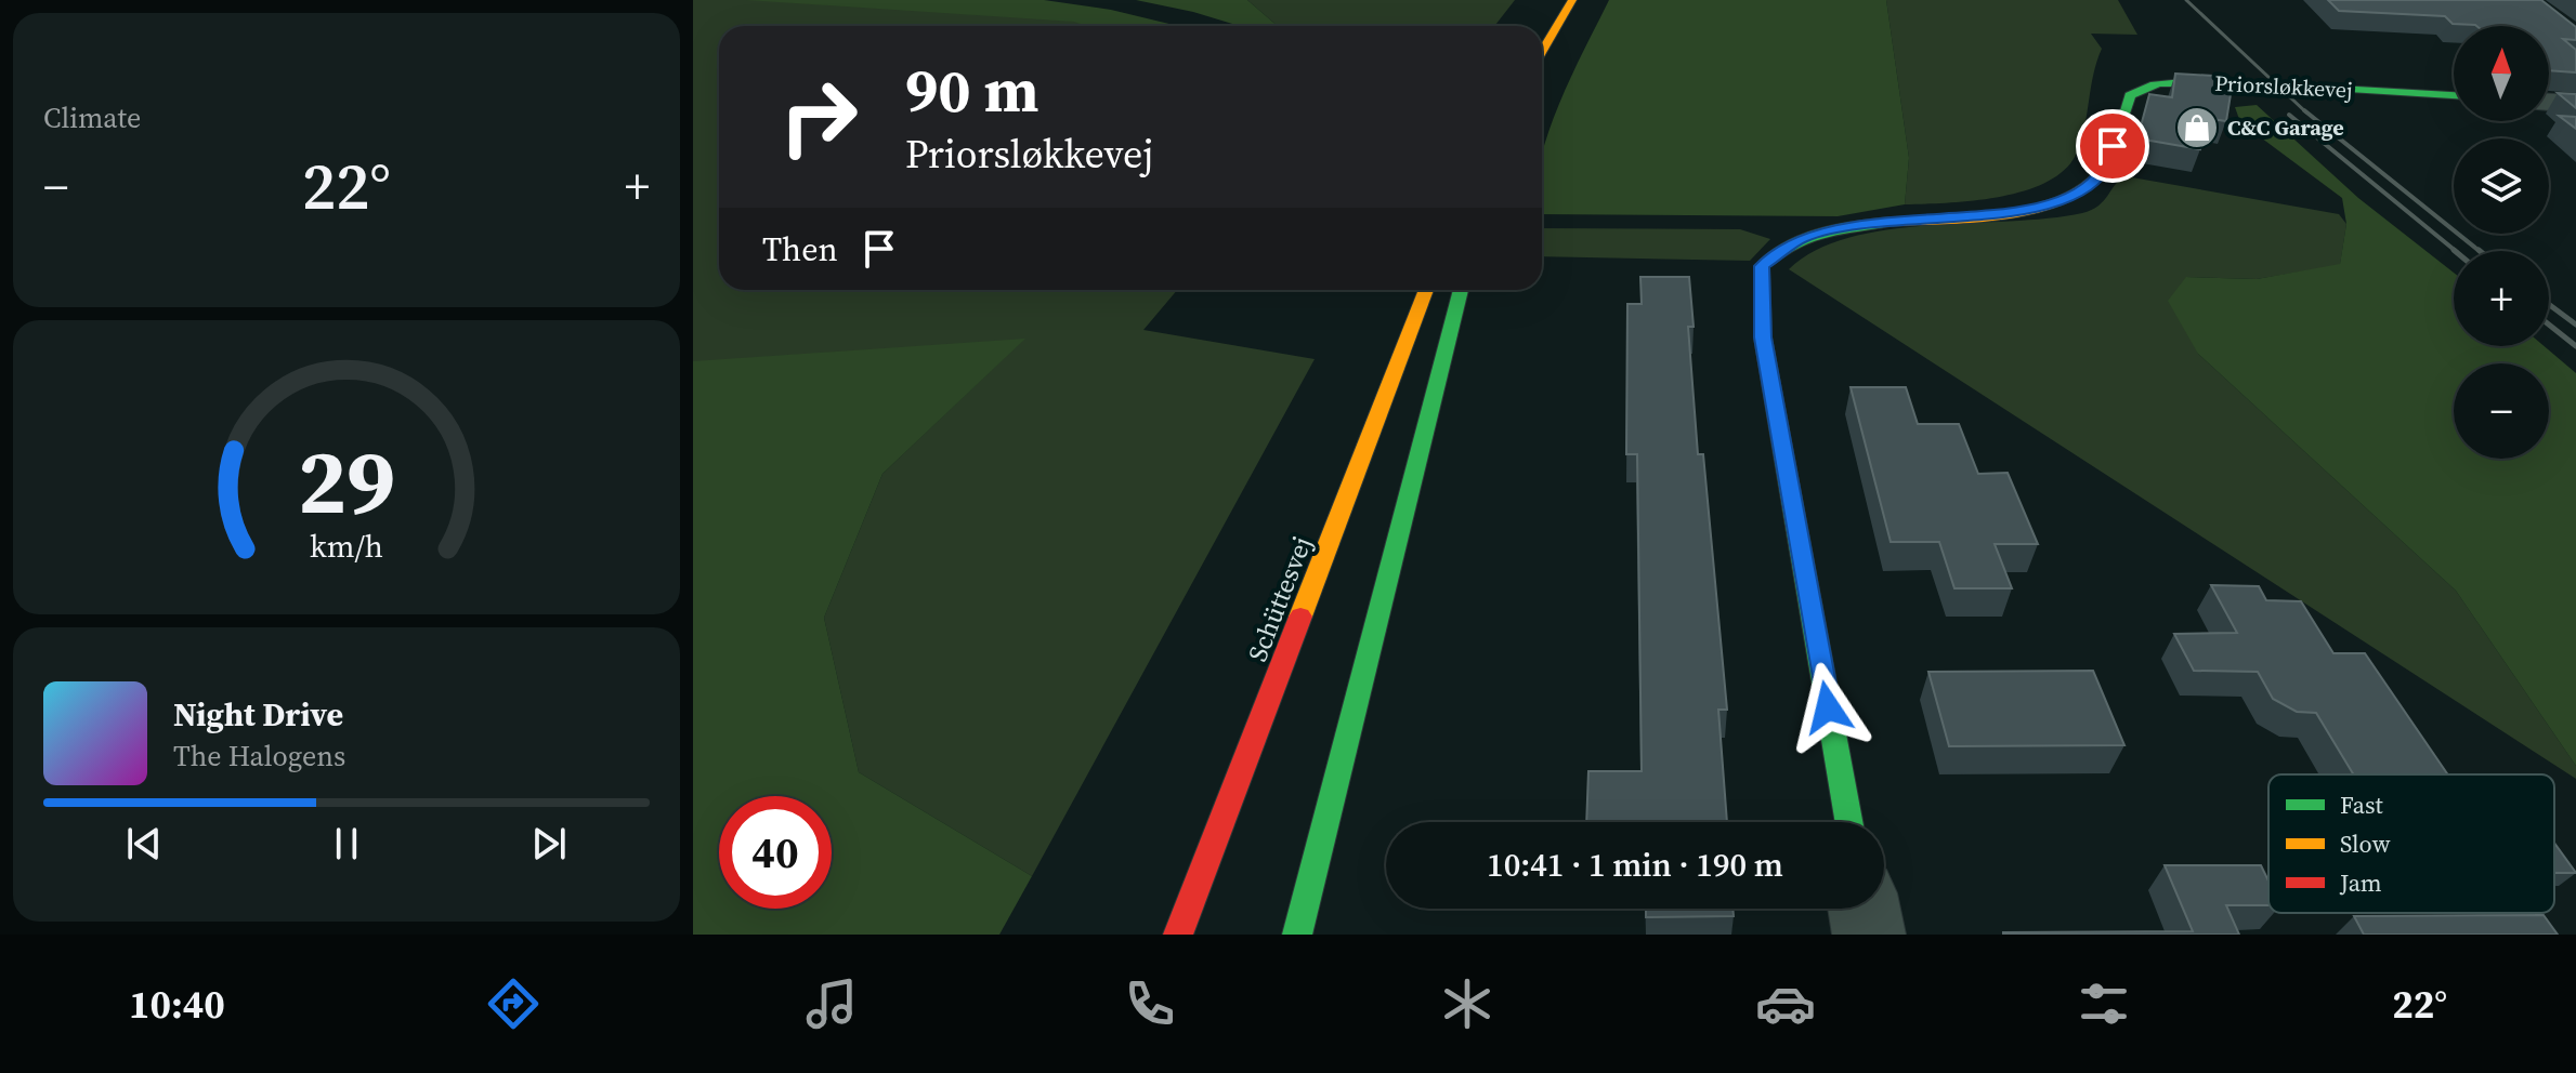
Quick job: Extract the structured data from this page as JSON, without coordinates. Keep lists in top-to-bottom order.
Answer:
{
  "streets": {
    "street": ["Priorsløkkevej", "Schüttesvej"]
  },
  "places": {
    "shop": ["C&C Garage"]
  },
  "legend": ["Fast", "Slow", "Jam"],
  "north": "top",
  "page": {
    "tile": "Climate",
    "map_buttons": ["+", "−"],
    "turn": ["90 m", "Priorsløkkevej"],
    "heat": ["−", "22°", "+"],
    "then": "Then",
    "song": ["Night Drive", "The Halogens"],
    "limit": "40",
    "trip": "10:41 · 1 min · 190 m",
    "tabs": ["10:40", "22°"],
    "gauge": ["29", "km/h"]
  }
}
